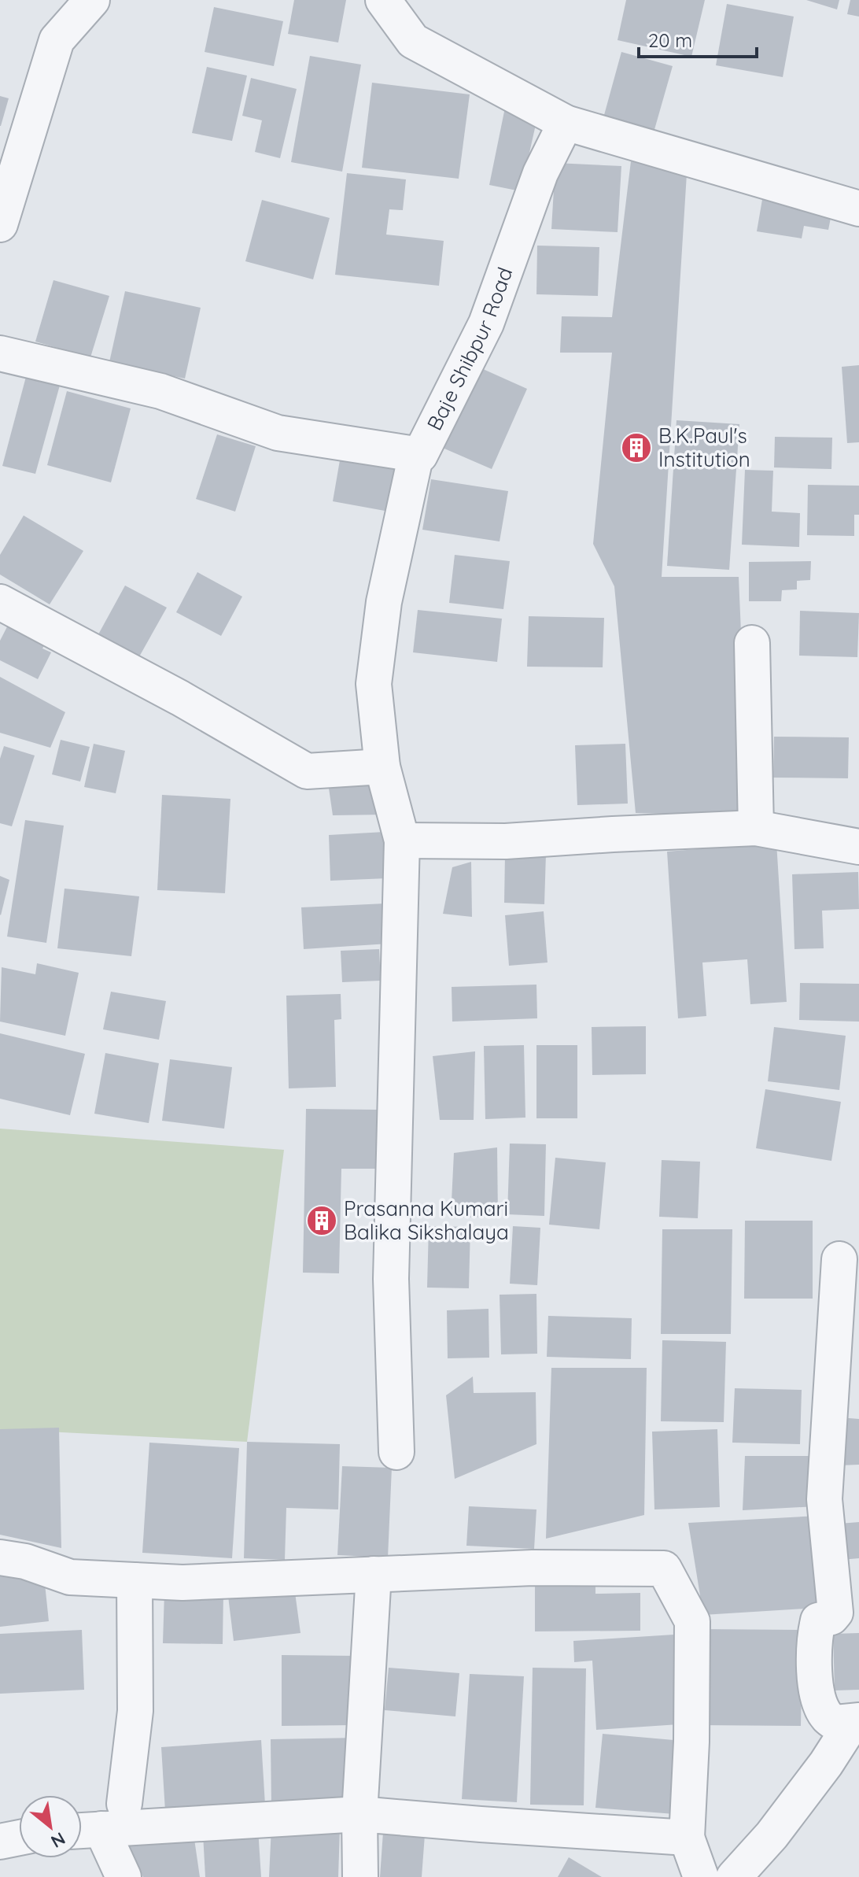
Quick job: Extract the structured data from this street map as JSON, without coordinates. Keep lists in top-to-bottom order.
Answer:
{
  "streets": {
    "street": ["Baje Shibpur Road"]
  },
  "places": {
    "building": ["B.K.Paul's Institution", "Prasanna Kumari Balika Sikshalaya"]
  },
  "scale_bar": "20 m",
  "north": "bottom right"
}
